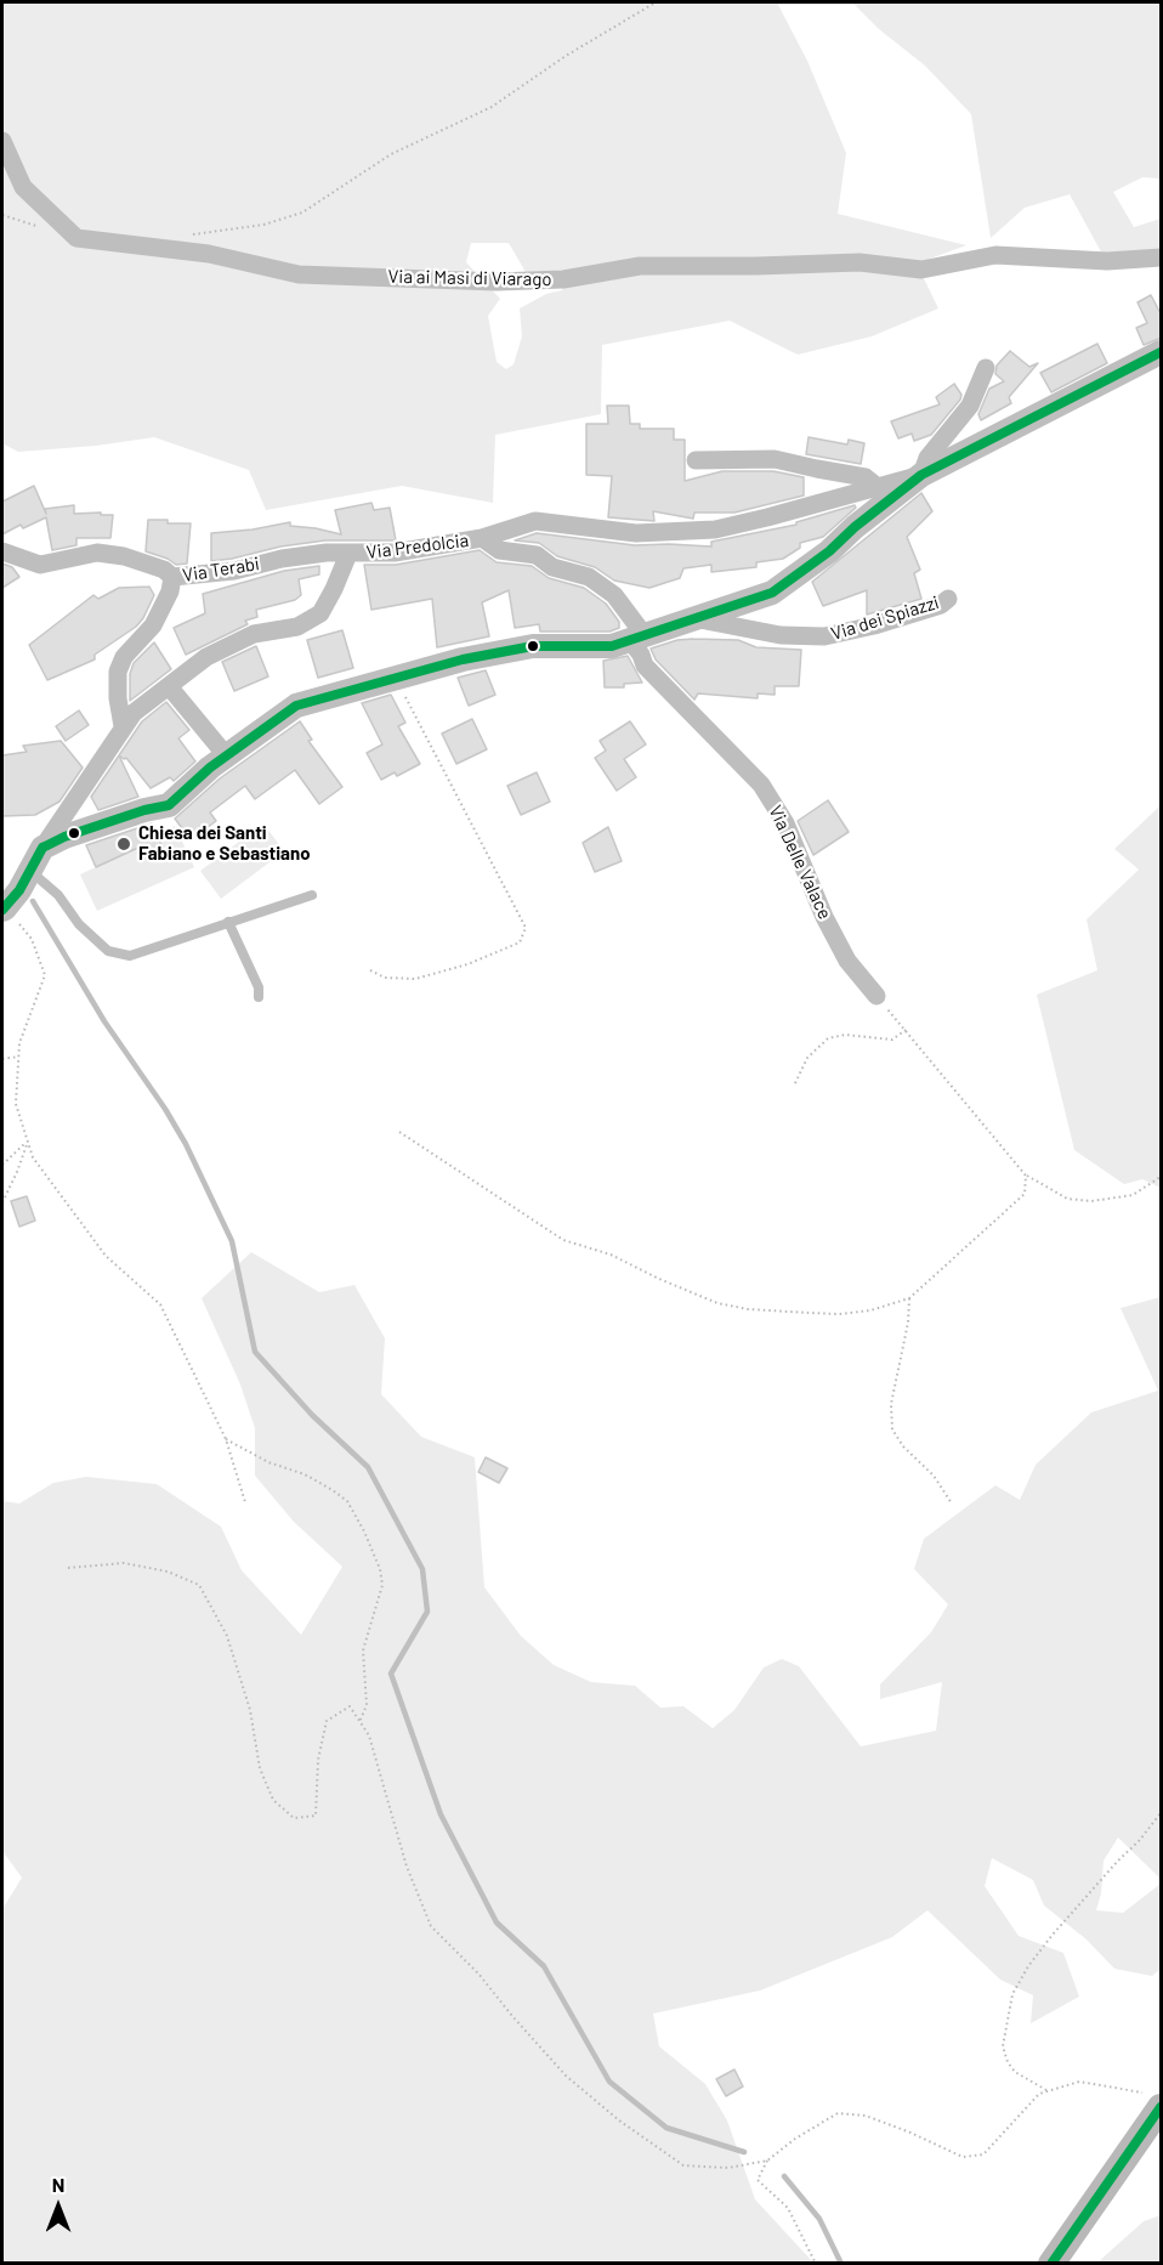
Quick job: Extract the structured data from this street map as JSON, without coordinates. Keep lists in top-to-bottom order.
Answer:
{
  "streets": {
    "street": [
      "Via ai Masi di Viarago",
      "Via Predolcia",
      "Via Terabi",
      "Via dei Spiazzi",
      "Via Delle Valace"
    ]
  },
  "crossings": [
    ["Via Predolcia", "Via Terabi"],
    ["Via Predolcia", "Via Delle Valace"]
  ],
  "places": ["Chiesa dei Santi Fabiano e Sebastiano"],
  "north": "top"
}
